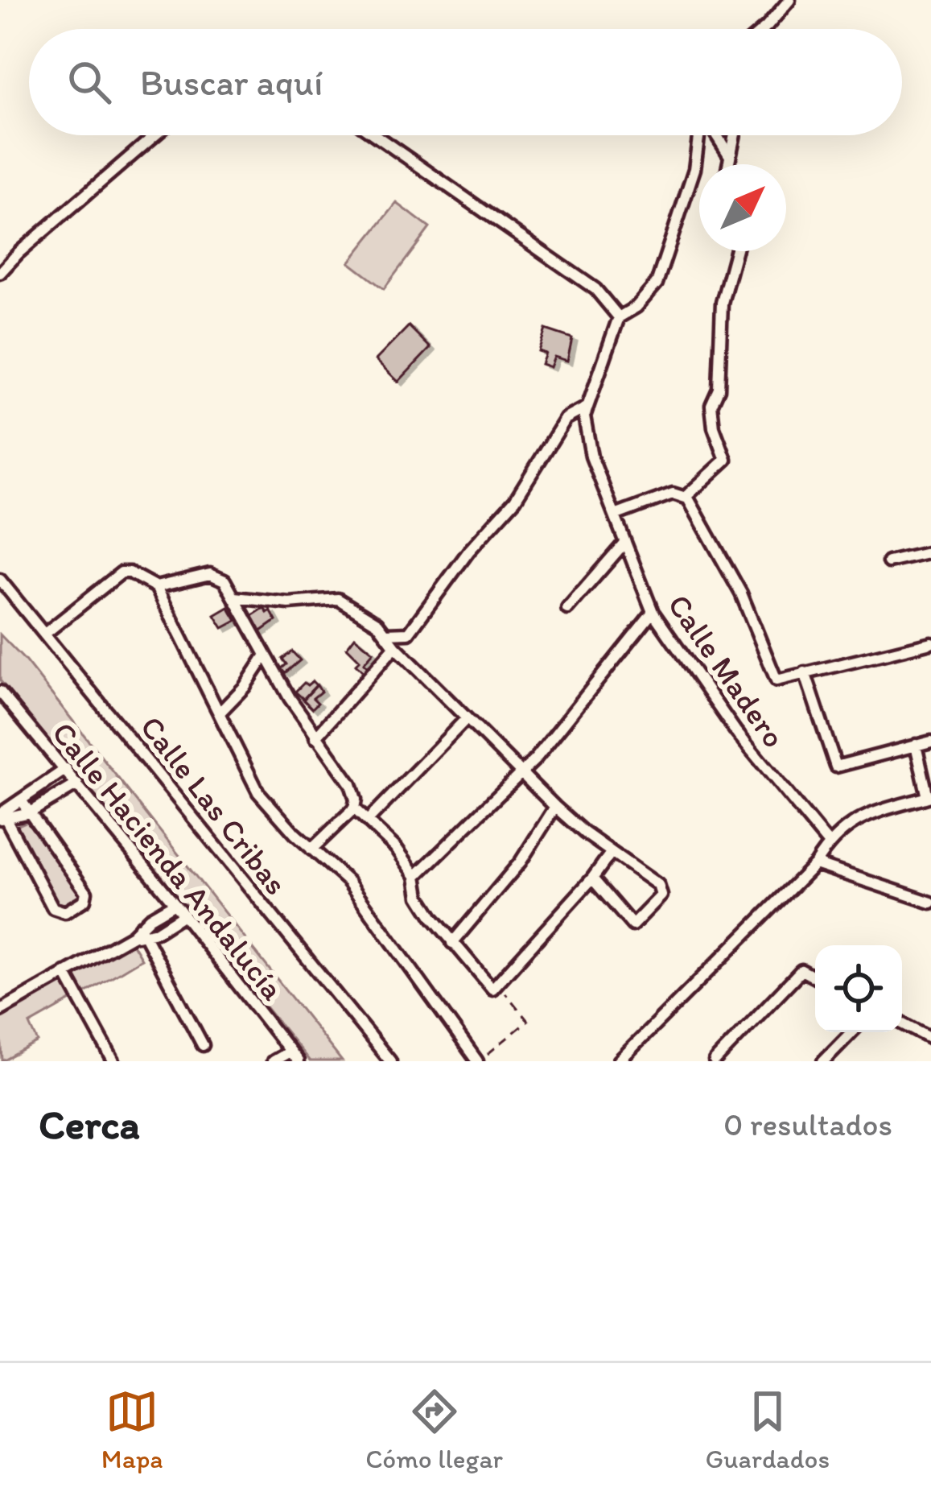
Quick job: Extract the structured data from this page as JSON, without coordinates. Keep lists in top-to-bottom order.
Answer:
{
  "streets": {
    "street": ["Calle Madero", "Calle Las Cribas", "Calle Hacienda Andalucía"]
  },
  "north": "top right",
  "page": {
    "search": "Buscar aquí",
    "heading": ["Cerca", "0 resultados"],
    "nav": ["Mapa", "Cómo llegar", "Guardados"]
  }
}
